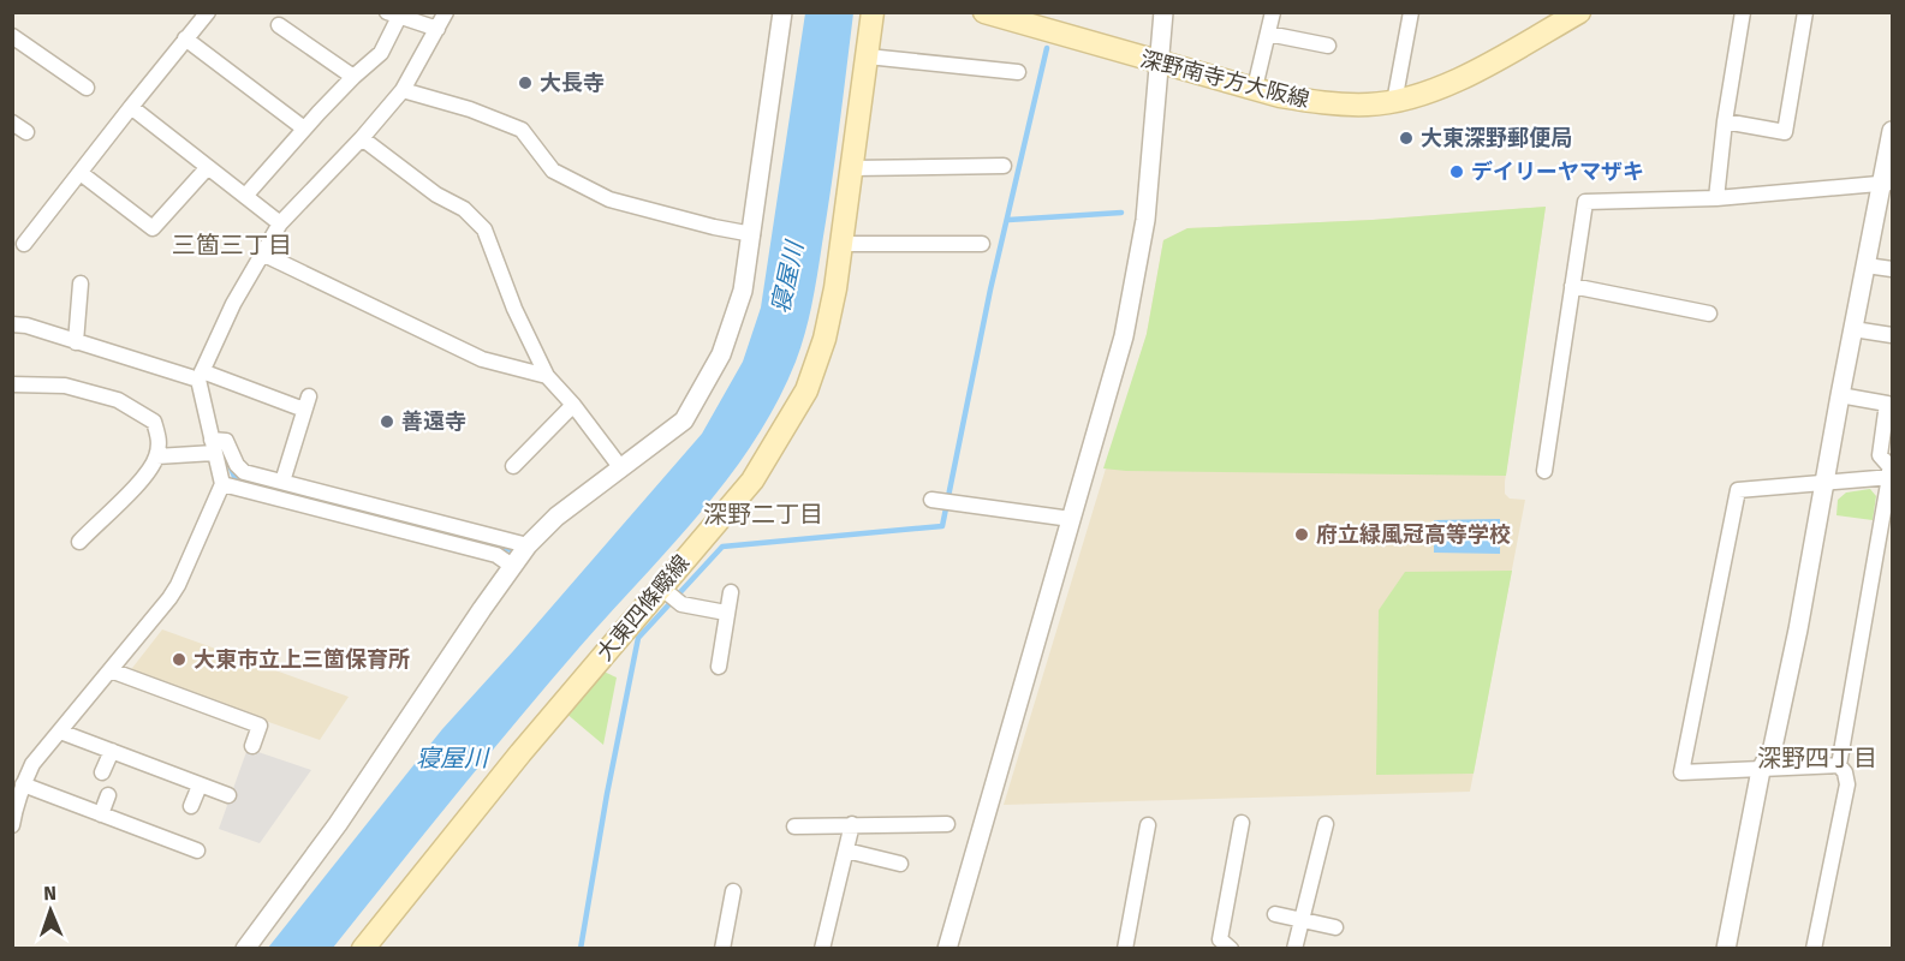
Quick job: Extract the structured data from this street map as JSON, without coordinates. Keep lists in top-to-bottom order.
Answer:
{
  "streets": {
    "main road": ["深野南寺方大阪線", "大東四條畷線"]
  },
  "districts": ["三箇三丁目", "深野二丁目", "深野四丁目"],
  "water": ["寝屋川"],
  "places": [
    "大長寺",
    "大東深野郵便局",
    "デイリーヤマザキ",
    "善遠寺",
    "府立緑風冠高等学校",
    "大東市立上三箇保育所"
  ],
  "north": "top"
}
